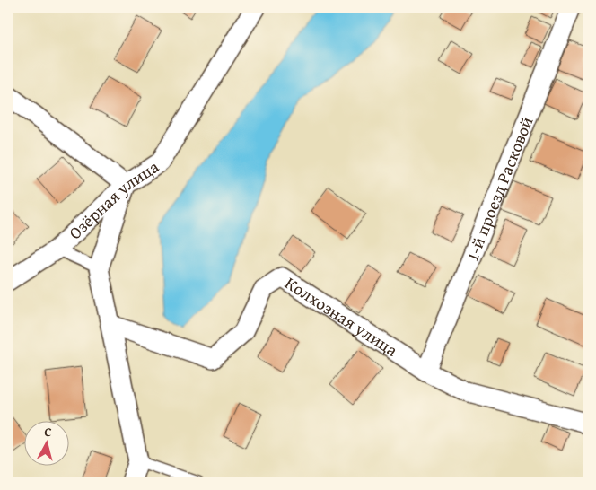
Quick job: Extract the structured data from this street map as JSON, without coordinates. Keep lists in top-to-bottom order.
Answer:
{
  "streets": {
    "street": ["1-й проезд Расковой", "Озёрная улица", "Колхозная улица"]
  },
  "crossings": [
    ["1-й проезд Расковой", "Колхозная улица"]
  ],
  "north": "top"
}
